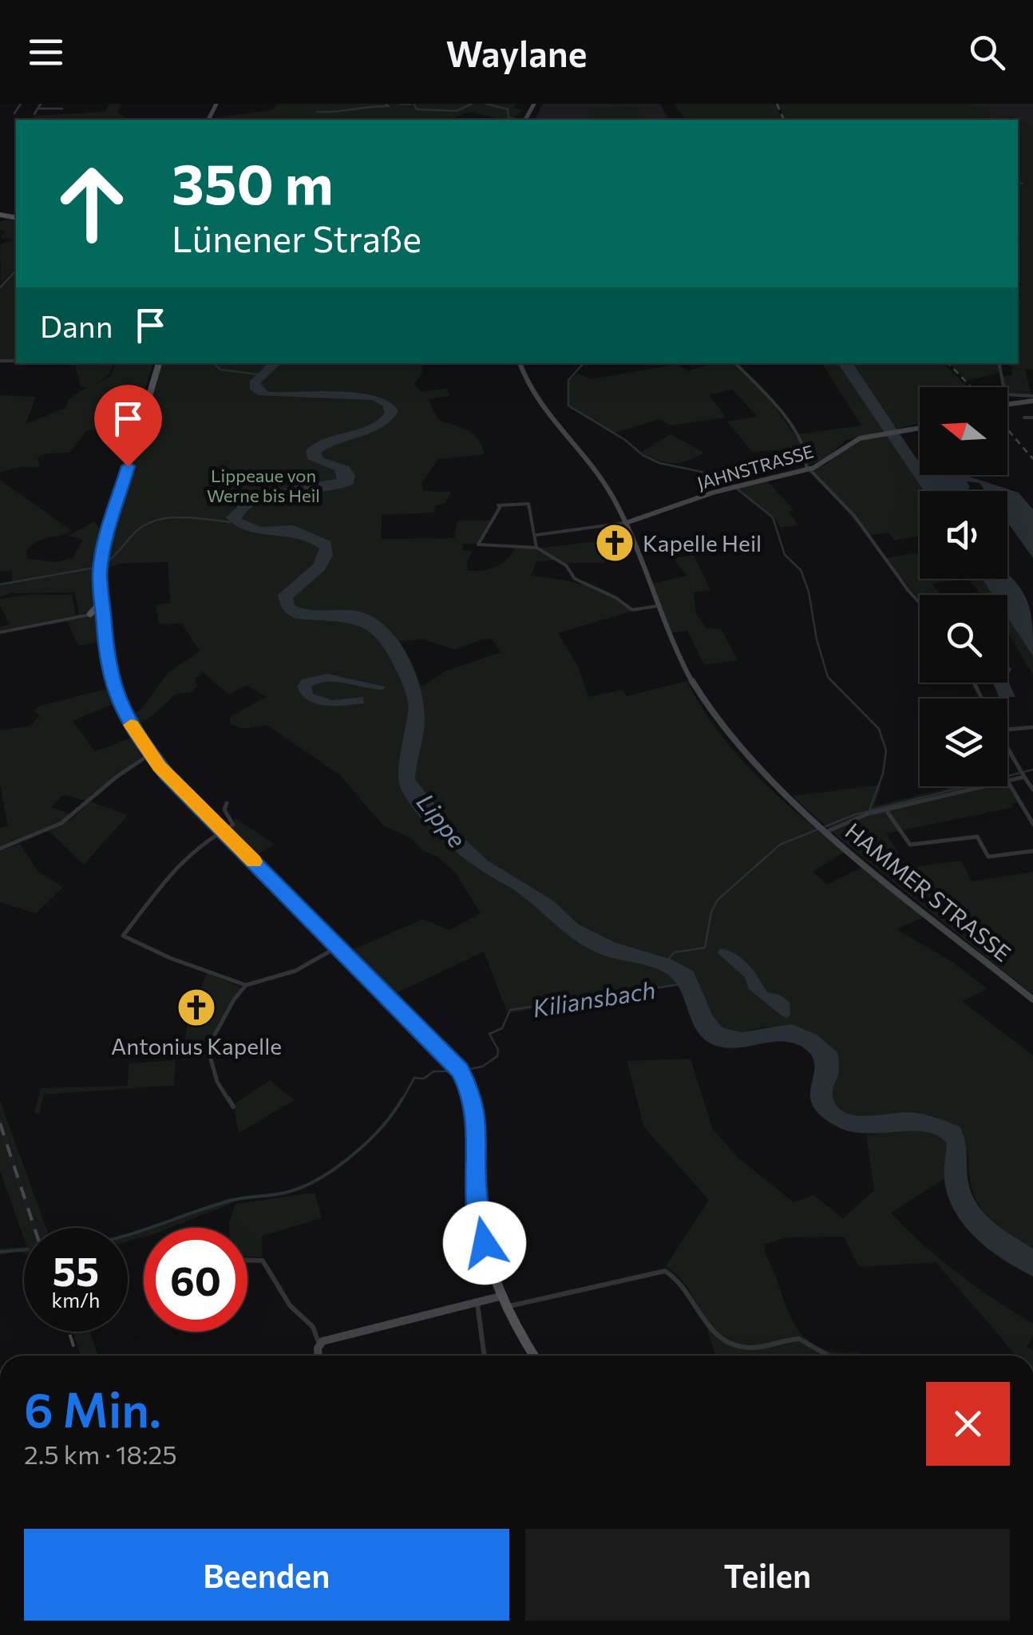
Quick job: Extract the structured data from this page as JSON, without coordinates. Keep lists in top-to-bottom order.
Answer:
{
  "streets": {
    "main road": ["JAHNSTRASSE", "HAMMER STRASSE"]
  },
  "crossings": [
    ["JAHNSTRASSE", "HAMMER STRASSE"]
  ],
  "water": ["Lippe", "Kiliansbach"],
  "parks": ["Lippeaue von Werne bis Heil"],
  "places": {
    "church": ["Kapelle Heil", "Antonius Kapelle"]
  },
  "north": "left",
  "page": {
    "header": "Waylane",
    "turn": ["350 m", "Lünener Straße"],
    "then": "Dann",
    "speed": "55 km/h",
    "limit": "60",
    "heading": ["6 Min.", "2.5 km · 18:25"],
    "buttons": ["Beenden", "Teilen"]
  }
}
